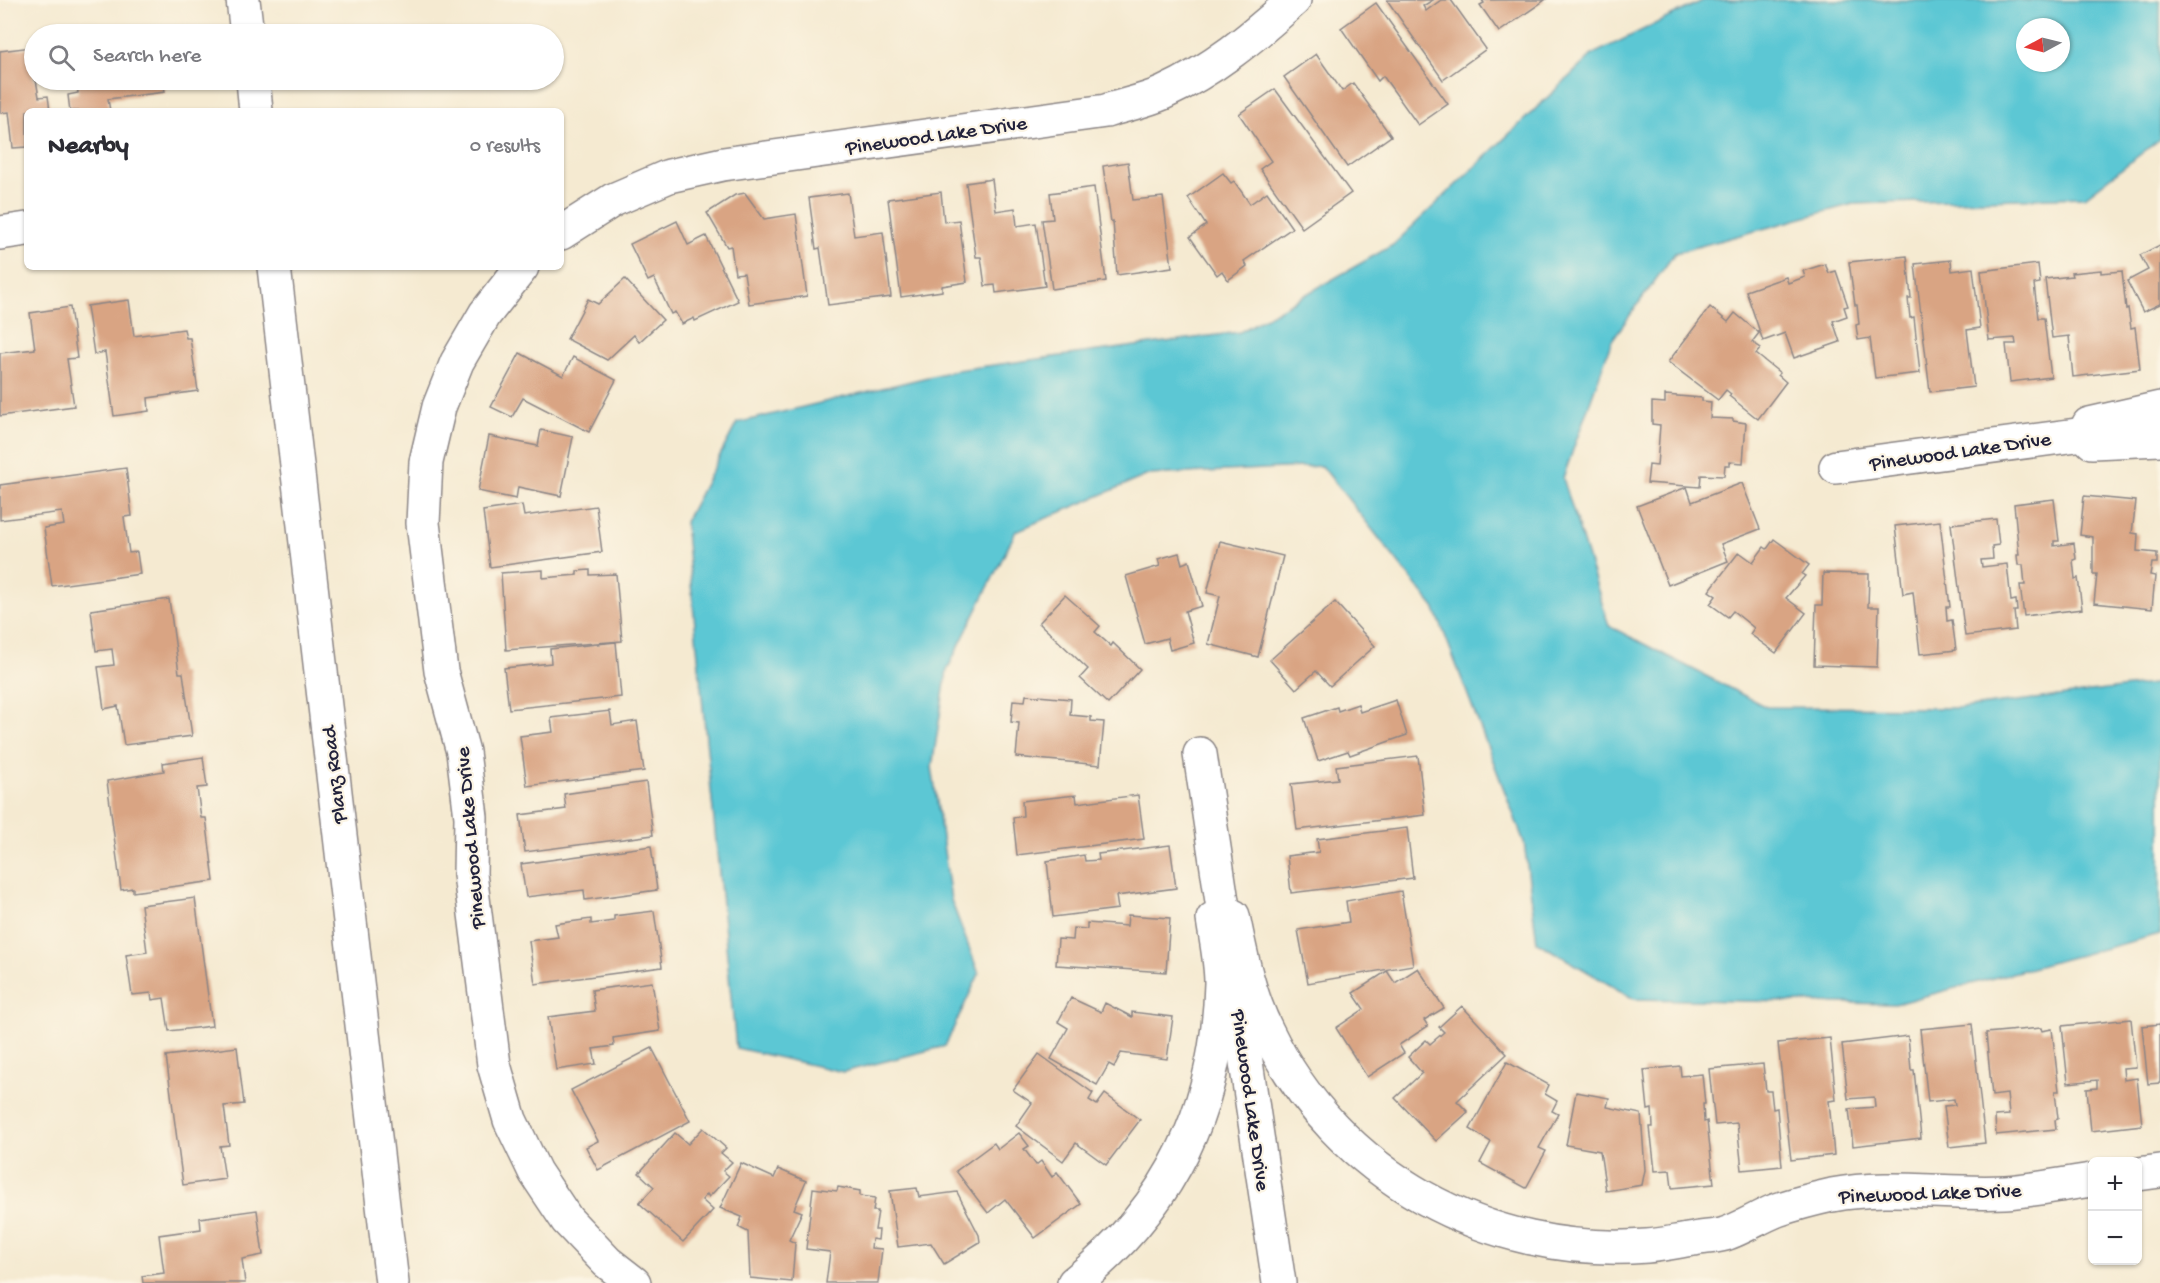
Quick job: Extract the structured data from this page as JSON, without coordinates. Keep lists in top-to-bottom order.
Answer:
{
  "streets": {
    "street": ["Pinewood Lake Drive", "Planz Road"]
  },
  "north": "left",
  "page": {
    "search": "Search here",
    "heading": ["Nearby", "0 results"],
    "map_buttons": ["+", "−"]
  }
}
